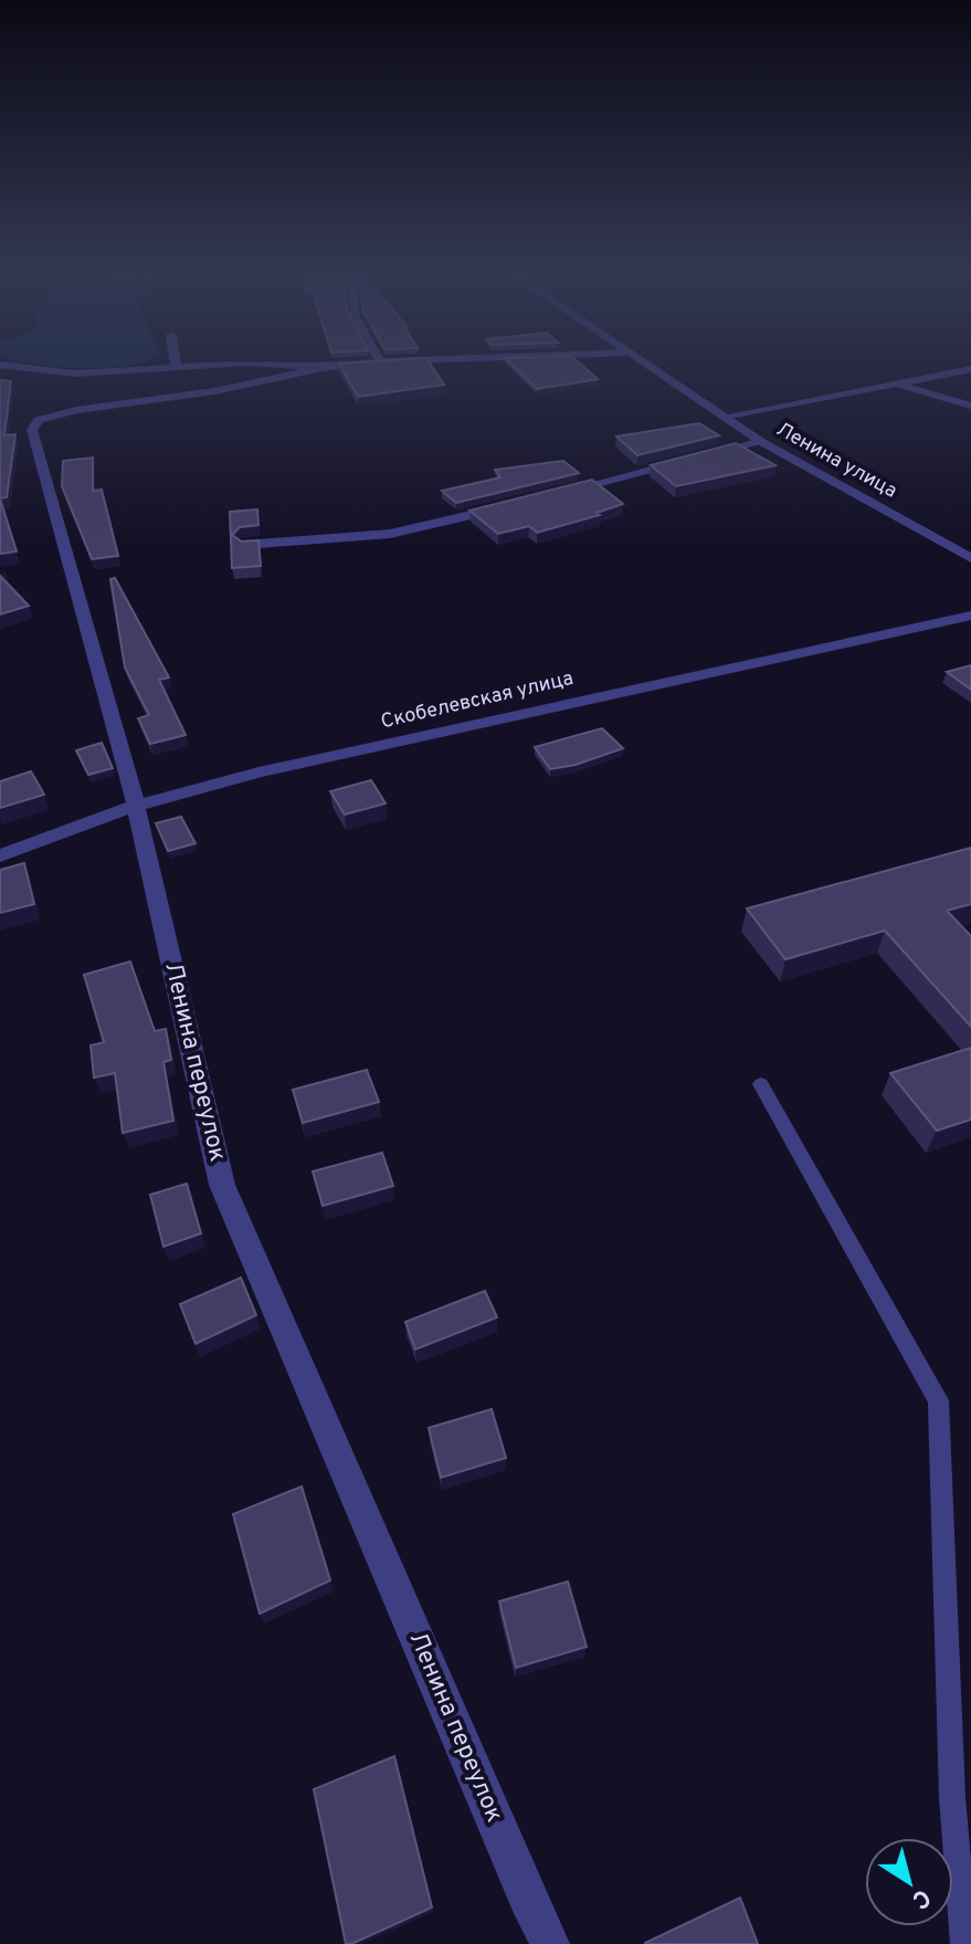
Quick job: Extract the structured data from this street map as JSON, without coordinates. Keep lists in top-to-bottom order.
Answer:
{
  "streets": {
    "street": ["Ленина улица", "Скобелевская улица", "Ленина переулок"]
  },
  "crossings": [
    ["Скобелевская улица", "Ленина переулок"]
  ],
  "north": "bottom right"
}
